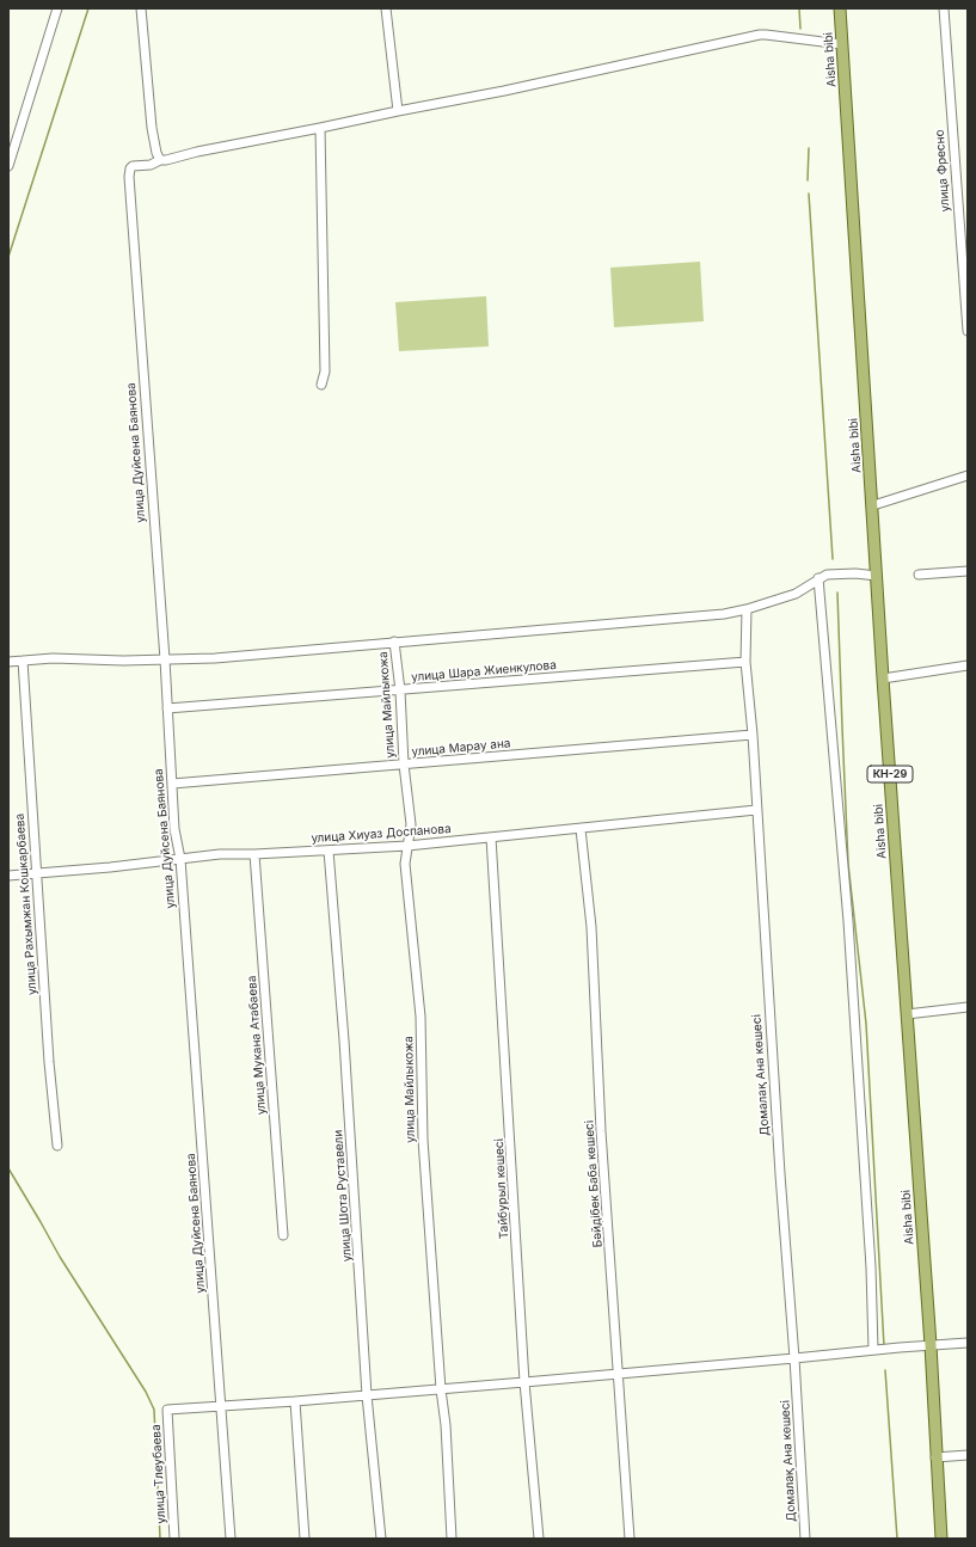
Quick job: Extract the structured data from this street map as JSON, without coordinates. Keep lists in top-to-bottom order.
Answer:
{
  "streets": {
    "main road": ["Aisha bibi", "КН-29"],
    "street": [
      "улица Фресно",
      "улица Дуйсена Баянова",
      "улица Шара Жиенкулова",
      "улица Майлыкожа",
      "улица Марау ана",
      "улица Хиуаз Доспанова",
      "улица Рахымжан Кошкарбаева",
      "улица Мукана Атабаева",
      "Домалақ Ана көшесі",
      "Бәйдібек Баба көшесі",
      "Тайбурыл көшесі",
      "улица Шота Руставели",
      "улица Тлеубаева"
    ]
  },
  "crossings": [
    ["улица Дуйсена Баянова", "улица Шара Жиенкулова"],
    ["улица Дуйсена Баянова", "улица Марау ана"],
    ["улица Дуйсена Баянова", "улица Хиуаз Доспанова"],
    ["улица Дуйсена Баянова", "улица Тлеубаева"],
    ["улица Шара Жиенкулова", "улица Майлыкожа"],
    ["улица Шара Жиенкулова", "Домалақ Ана көшесі"],
    ["улица Майлыкожа", "улица Марау ана"],
    ["улица Майлыкожа", "улица Хиуаз Доспанова"],
    ["улица Марау ана", "Домалақ Ана көшесі"],
    ["улица Хиуаз Доспанова", "улица Рахымжан Кошкарбаева"],
    ["улица Хиуаз Доспанова", "улица Мукана Атабаева"],
    ["улица Хиуаз Доспанова", "Домалақ Ана көшесі"],
    ["улица Хиуаз Доспанова", "Бәйдібек Баба көшесі"],
    ["улица Хиуаз Доспанова", "Тайбурыл көшесі"],
    ["улица Хиуаз Доспанова", "улица Шота Руставели"]
  ]
}
